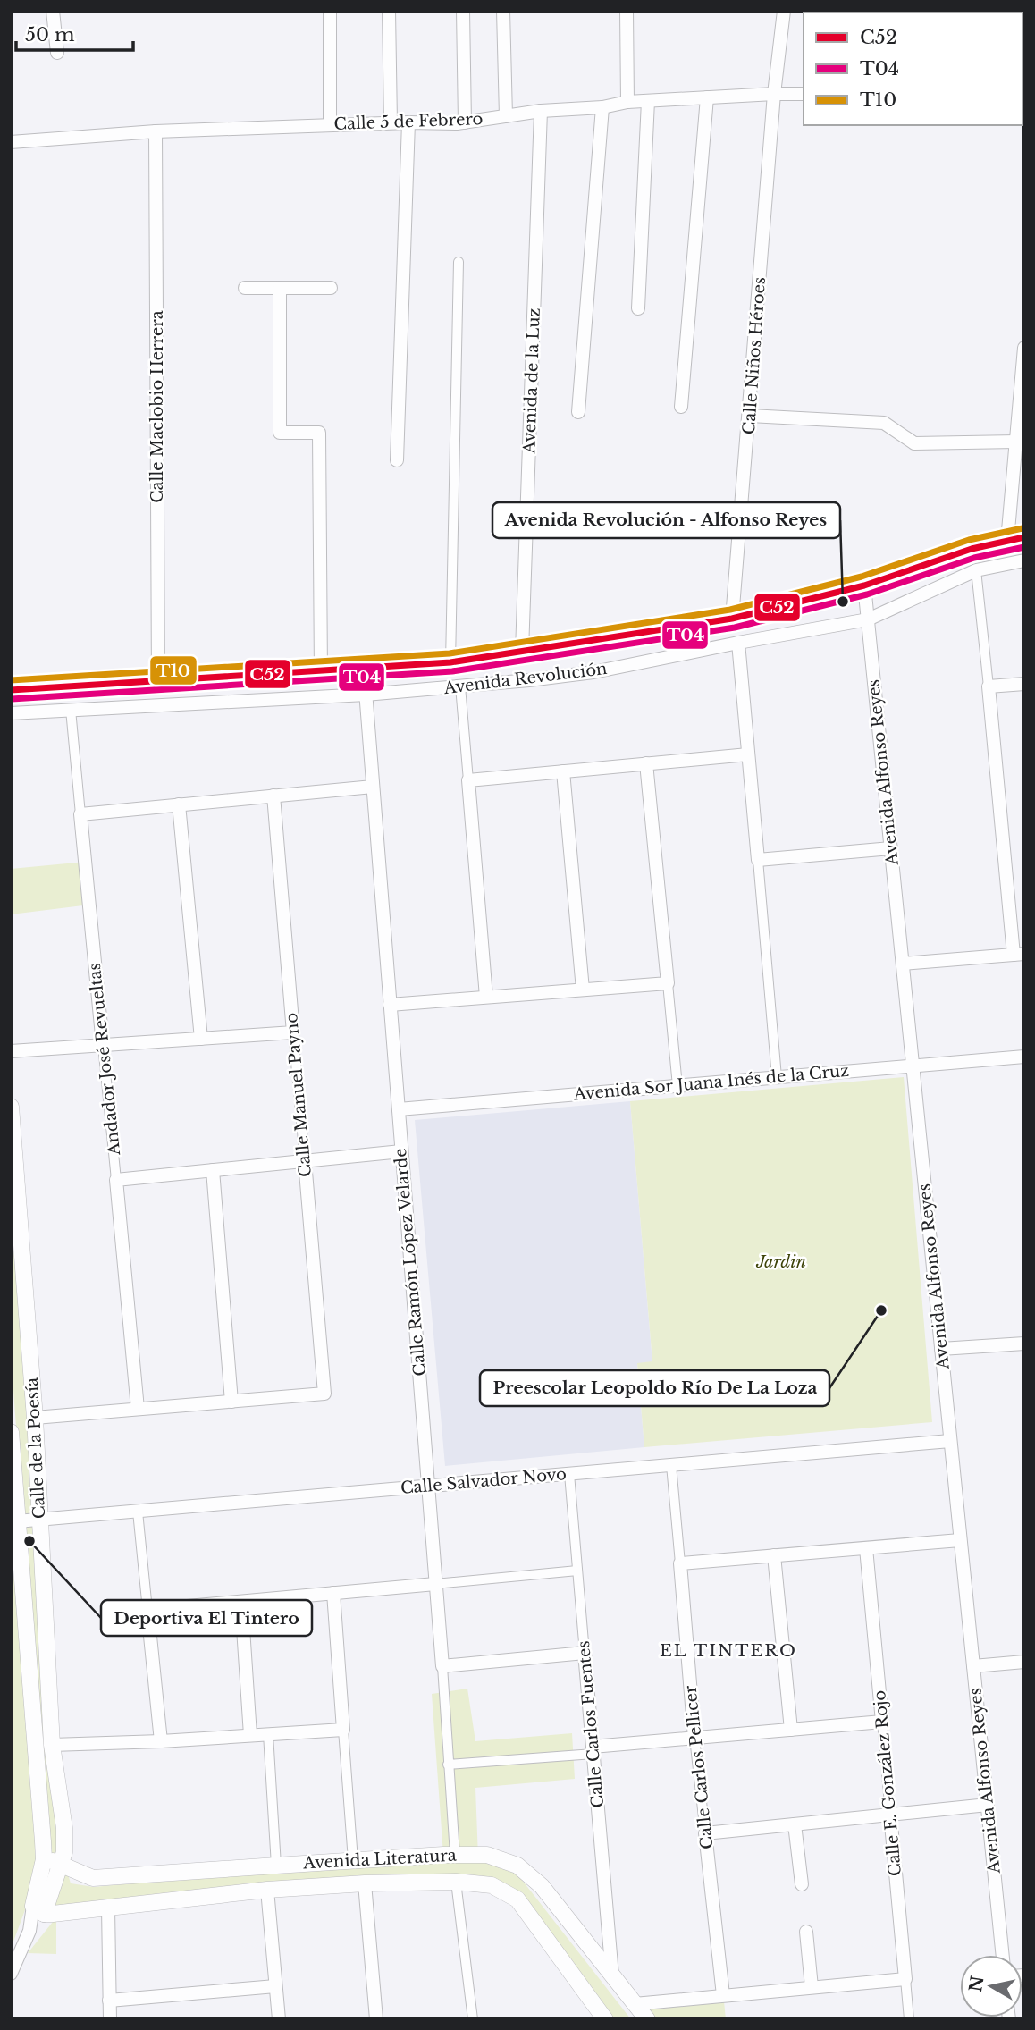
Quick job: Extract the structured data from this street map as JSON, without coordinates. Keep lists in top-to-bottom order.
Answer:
{
  "streets": {
    "main road": ["Avenida Revolución"],
    "street": [
      "Calle 5 de Febrero",
      "Calle Niños Héroes",
      "Avenida de la Luz",
      "Calle Maclobio Herrera",
      "Avenida Alfonso Reyes",
      "Andador José Revueltas",
      "Avenida Sor Juana Inés de la Cruz",
      "Calle Manuel Payno",
      "Calle Ramón López Velarde",
      "Calle de la Poesía",
      "Calle Salvador Novo",
      "Calle Carlos Fuentes",
      "Calle Carlos Pellicer",
      "Calle E. González Rojo",
      "Avenida Literatura"
    ]
  },
  "crossings": [
    ["Calle 5 de Febrero", "Calle Niños Héroes"],
    ["Calle 5 de Febrero", "Avenida de la Luz"],
    ["Calle 5 de Febrero", "Calle Maclobio Herrera"],
    ["Calle Niños Héroes", "Avenida Revolución"],
    ["Avenida de la Luz", "Avenida Revolución"],
    ["Calle Maclobio Herrera", "Avenida Revolución"],
    ["Avenida Revolución", "Avenida Alfonso Reyes"],
    ["Avenida Revolución", "Andador José Revueltas"],
    ["Avenida Revolución", "Calle Ramón López Velarde"],
    ["Avenida Alfonso Reyes", "Avenida Sor Juana Inés de la Cruz"],
    ["Avenida Alfonso Reyes", "Calle Salvador Novo"],
    ["Avenida Sor Juana Inés de la Cruz", "Calle Ramón López Velarde"],
    ["Calle Ramón López Velarde", "Calle Salvador Novo"],
    ["Calle Ramón López Velarde", "Avenida Literatura"],
    ["Calle de la Poesía", "Calle Salvador Novo"],
    ["Calle de la Poesía", "Avenida Literatura"],
    ["Calle Salvador Novo", "Calle Carlos Fuentes"],
    ["Calle Salvador Novo", "Calle Carlos Pellicer"],
    ["Calle Carlos Fuentes", "Avenida Literatura"]
  ],
  "districts": ["EL TINTERO"],
  "parks": ["Jardin"],
  "places": ["Avenida Revolución - Alfonso Reyes", "Preescolar Leopoldo Río De La Loza", "Deportiva El Tintero"],
  "lines": ["transit line T10", "transit line C52", "transit line T04"],
  "legend": ["C52", "T04", "T10"],
  "scale_bar": "50 m",
  "north": "left"
}
